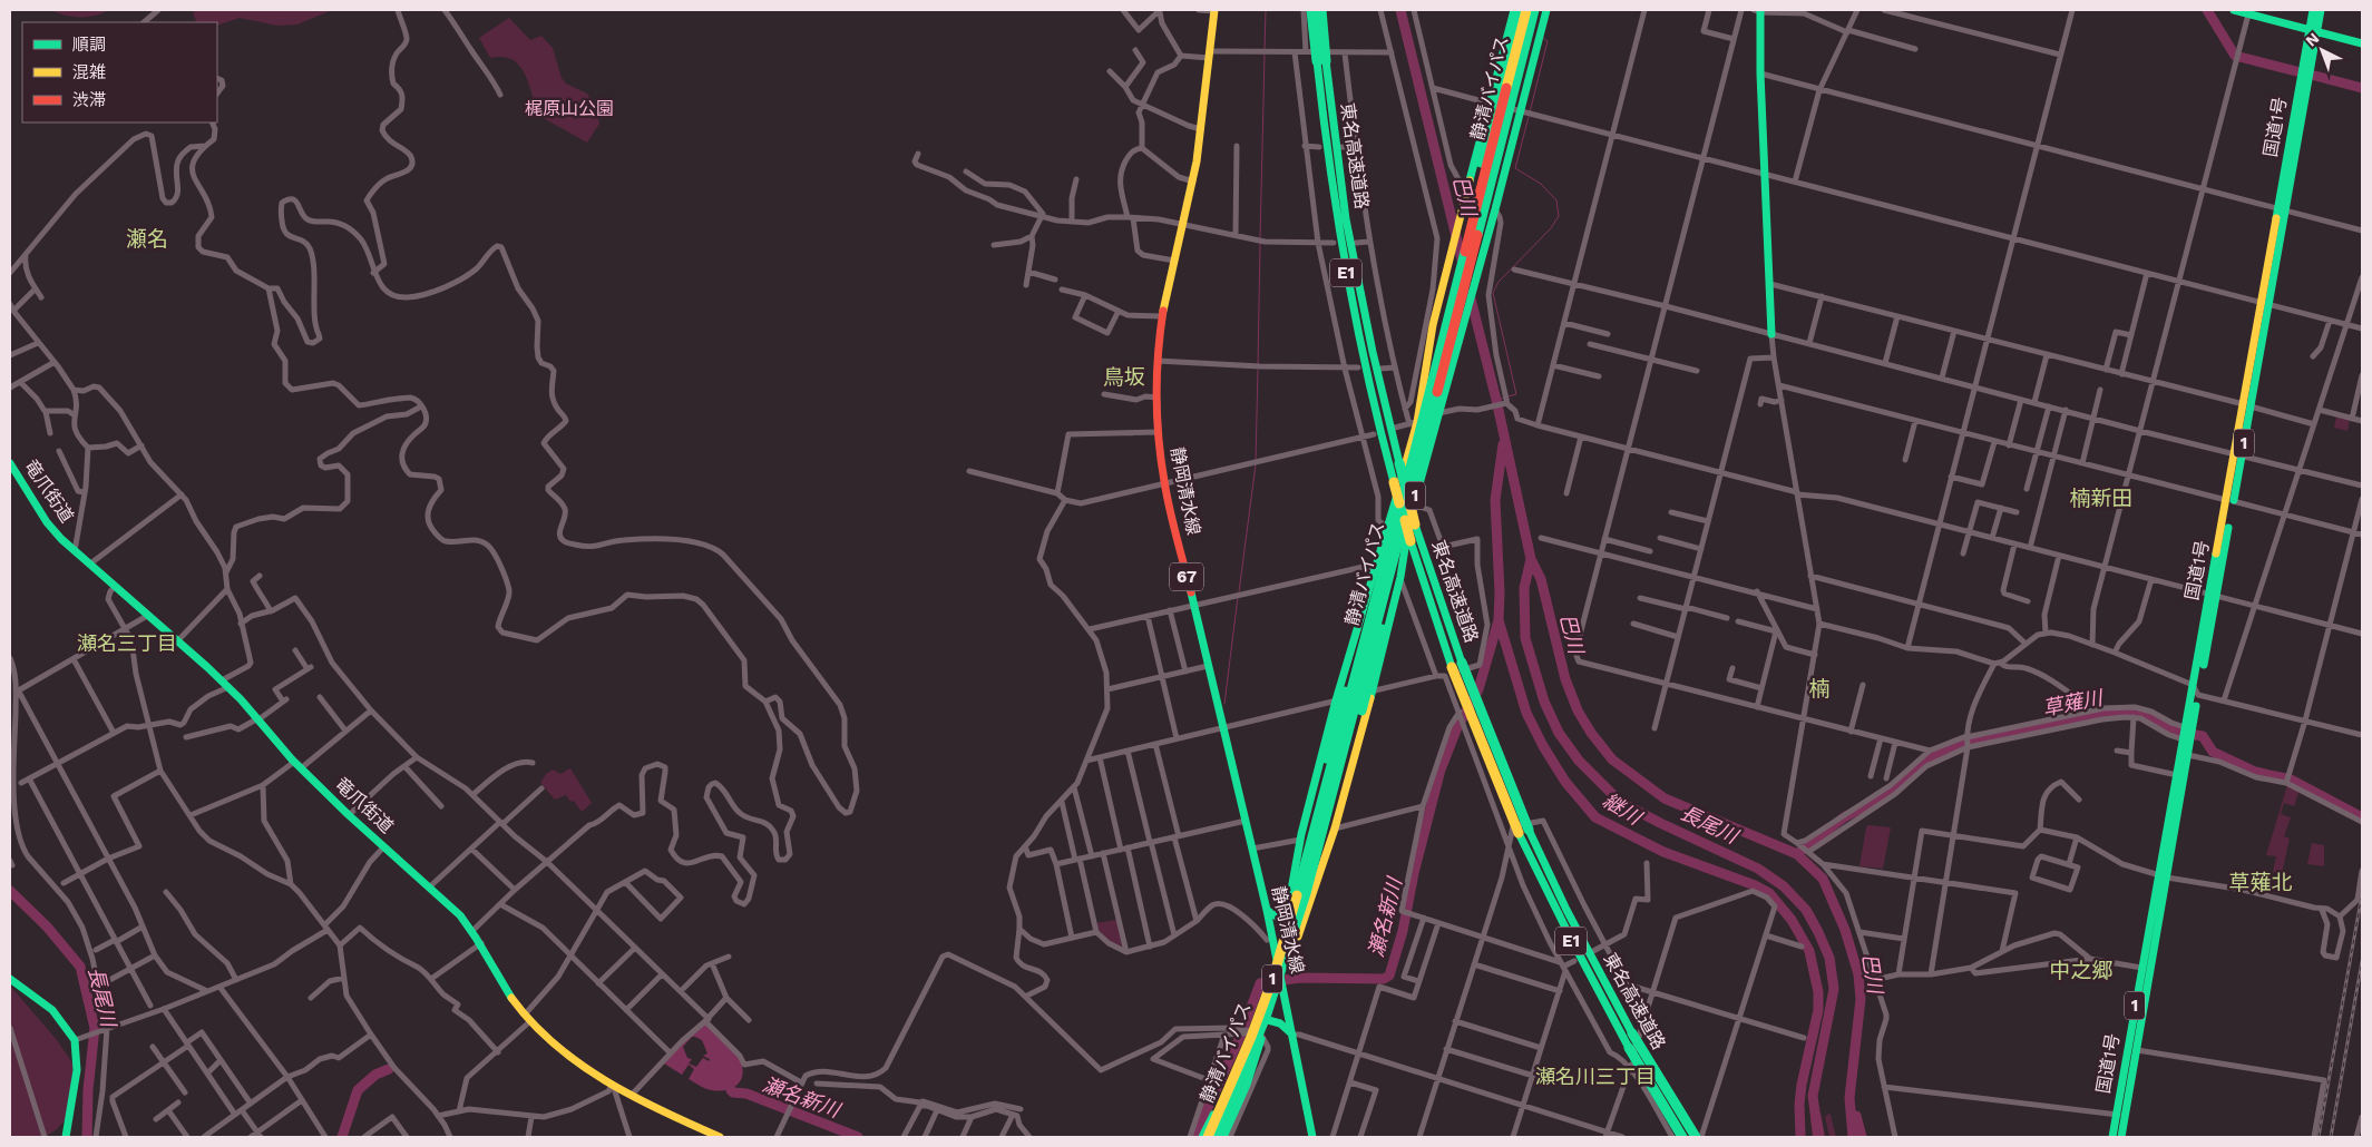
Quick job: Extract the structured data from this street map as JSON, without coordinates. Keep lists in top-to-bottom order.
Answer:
{
  "streets": {
    "main road": [
      "静清バイパス",
      "国道1号",
      "東名高速道路",
      "E1",
      "1",
      "竜爪街道",
      "静岡清水線",
      "67"
    ]
  },
  "crossings": [
    ["静清バイパス", "1"],
    ["東名高速道路", "1"],
    ["1", "静岡清水線"]
  ],
  "districts": [
    "瀬名",
    "鳥坂",
    "楠新田",
    "瀬名三丁目",
    "楠",
    "草薙北",
    "中之郷",
    "瀬名川三丁目"
  ],
  "water": [
    "巴川",
    "草薙川",
    "継川",
    "長尾川",
    "瀬名新川"
  ],
  "parks": ["梶原山公園"],
  "legend": ["順調", "混雑", "渋滞"],
  "north": "top left"
}
